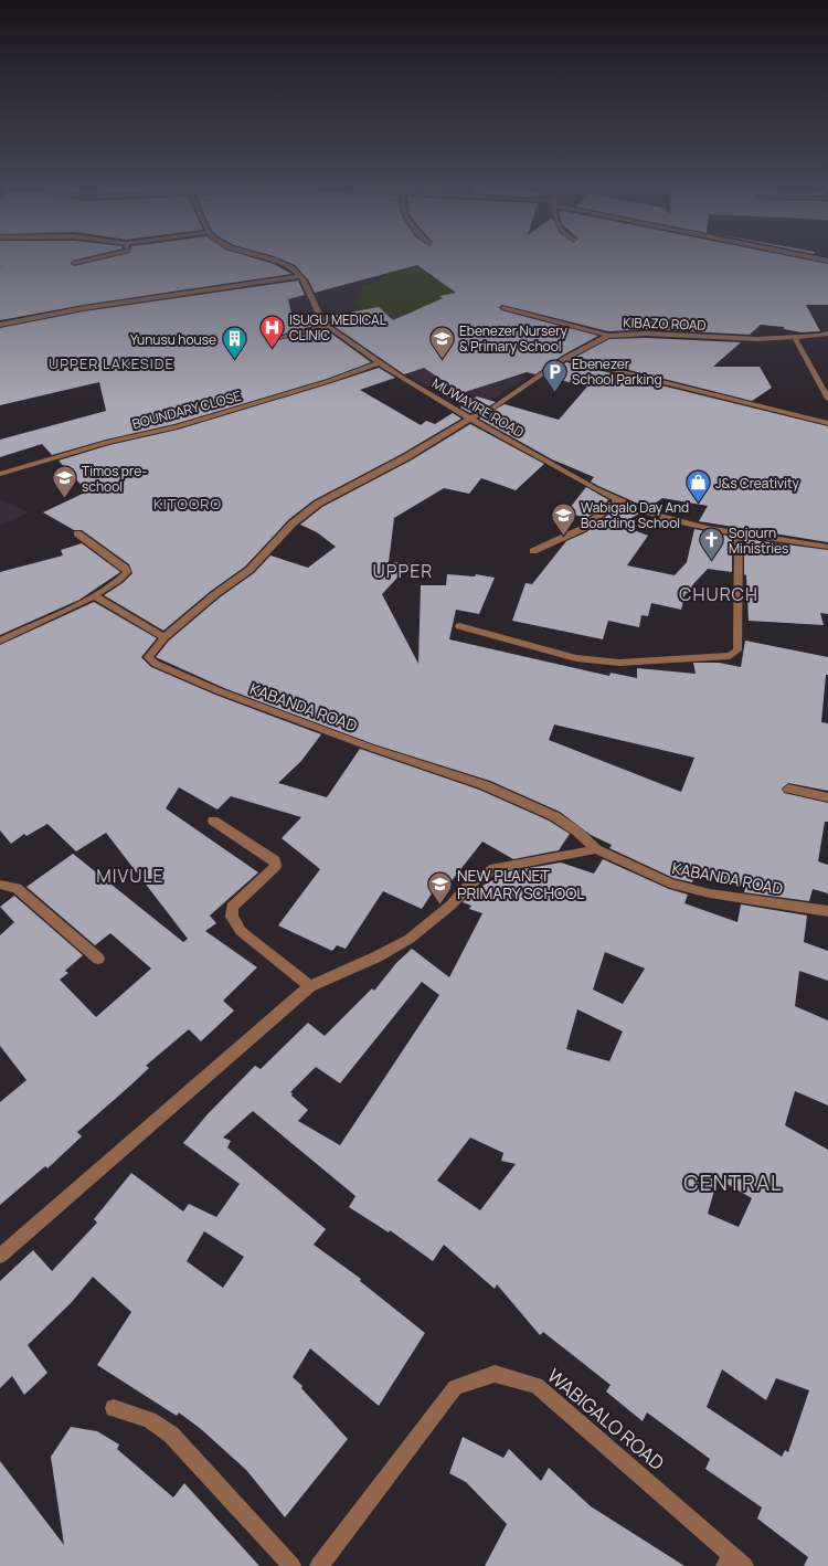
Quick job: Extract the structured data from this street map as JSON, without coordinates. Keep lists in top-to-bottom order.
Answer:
{
  "streets": {
    "street": [
      "KIBAZO ROAD",
      "MUWAYIRE ROAD",
      "BOUNDARY CLOSE",
      "KABANDA ROAD",
      "WABIGALO ROAD"
    ]
  },
  "crossings": [
    ["KIBAZO ROAD", "MUWAYIRE ROAD"],
    ["KIBAZO ROAD", "KABANDA ROAD"],
    ["MUWAYIRE ROAD", "BOUNDARY CLOSE"],
    ["MUWAYIRE ROAD", "KABANDA ROAD"]
  ],
  "districts": [
    "UPPER LAKESIDE",
    "KITOORO",
    "UPPER",
    "CHURCH",
    "MIVULE",
    "CENTRAL"
  ],
  "places": {
    "hospital": ["ISUGU MEDICAL CLINIC"],
    "school or university": [
      "Ebenezer Nursery & Primary School",
      "Timos pre- school",
      "Wabigalo Day And Boarding School",
      "NEW PLANET PRIMARY SCHOOL"
    ],
    "building": ["Yunusu house"],
    "parking": ["Ebenezer School Parking"],
    "shop": ["J&s Creativity"],
    "church": ["Sojourn Ministries"]
  }
}
